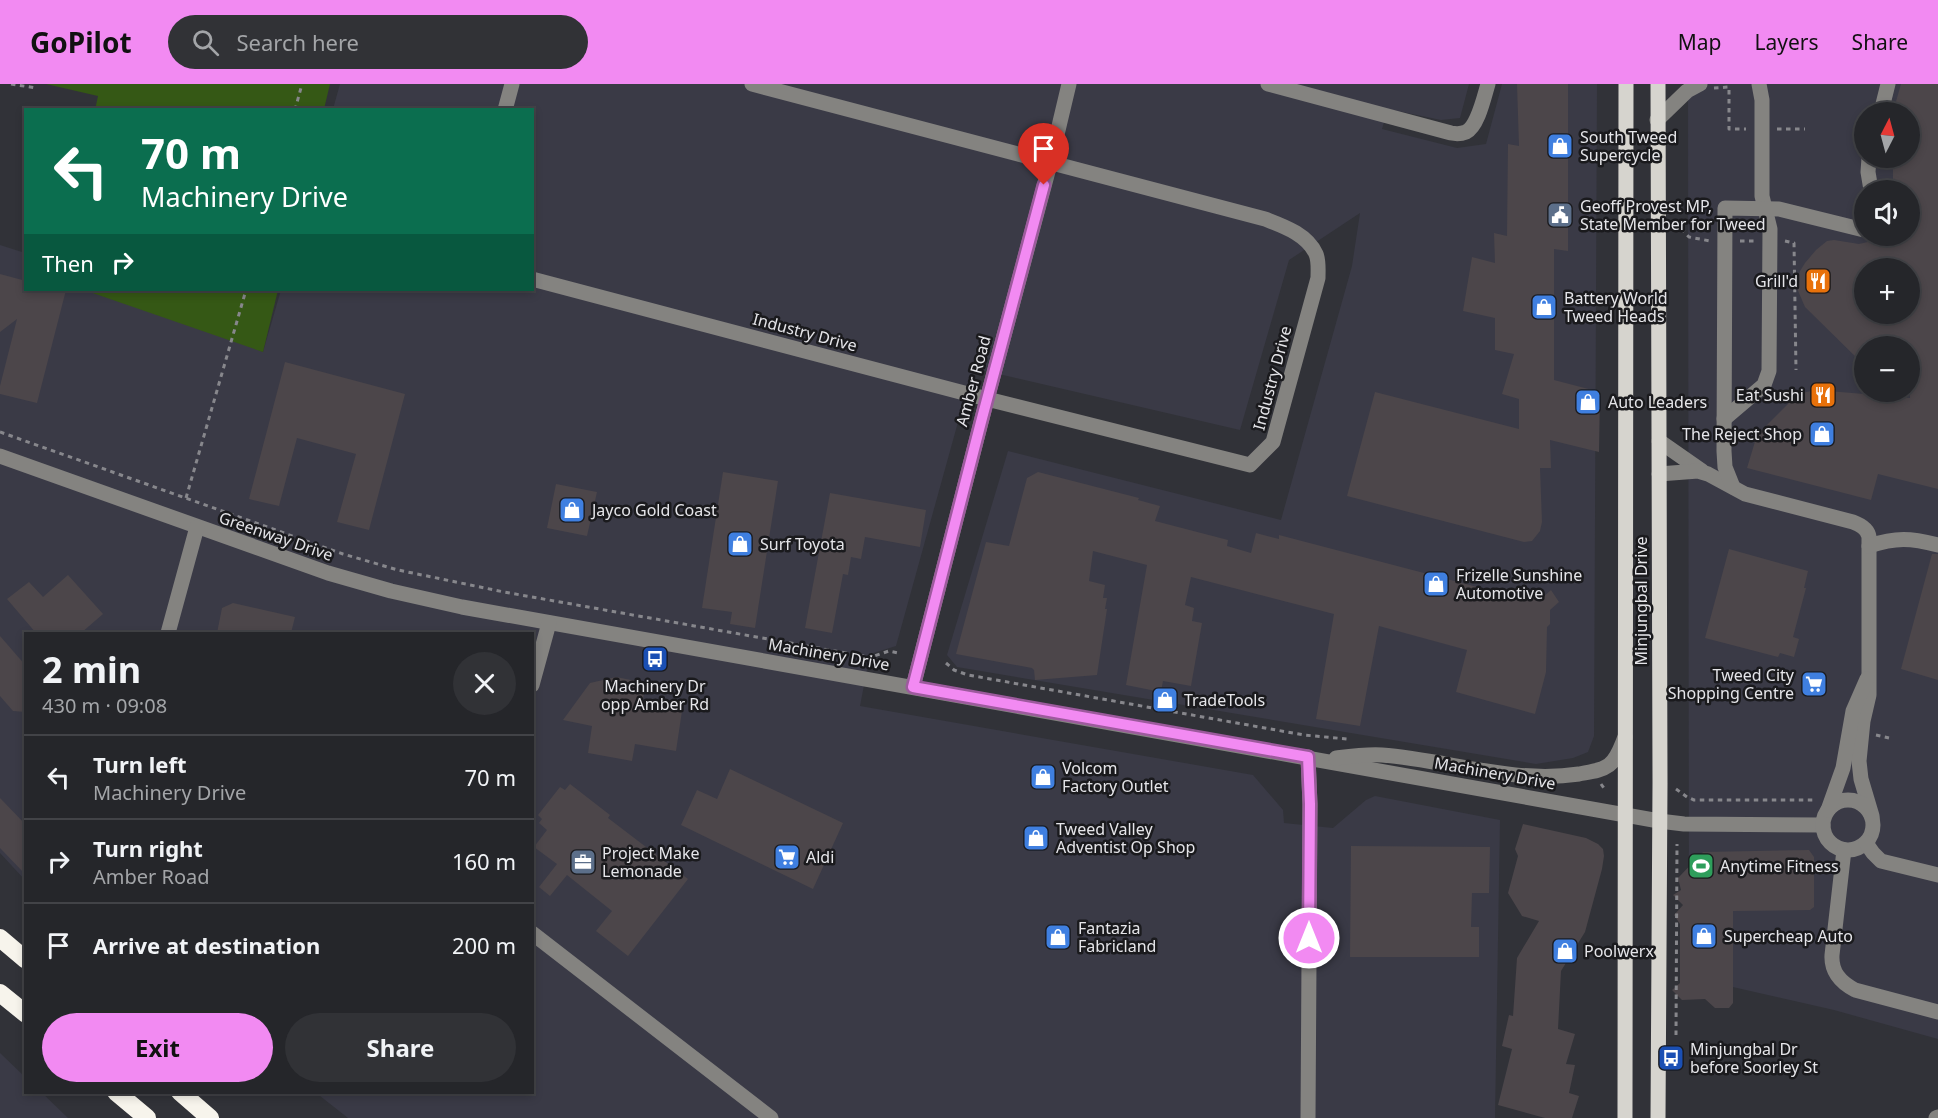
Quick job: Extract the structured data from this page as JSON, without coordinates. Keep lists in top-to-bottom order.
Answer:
{
  "streets": {
    "main road": ["Minjungbal Drive"],
    "street": [
      "Industry Drive",
      "Amber Road",
      "Greenway Drive",
      "Machinery Drive"
    ]
  },
  "crossings": [
    ["Industry Drive", "Amber Road"],
    ["Amber Road", "Machinery Drive"],
    ["Greenway Drive", "Machinery Drive"],
    ["Minjungbal Drive", "Machinery Drive"]
  ],
  "places": {
    "shop": [
      "South Tweed Supercycle",
      "Battery World Tweed Heads",
      "Auto Leaders",
      "The Reject Shop",
      "Jayco Gold Coast",
      "Surf Toyota",
      "Frizelle Sunshine Automotive",
      "TradeTools",
      "Volcom Factory Outlet",
      "Tweed Valley Adventist Op Shop",
      "Supercheap Auto",
      "Fantazia Fabricland",
      "Poolwerx"
    ],
    "public building": ["Geoff Provest MP, State Member for Tweed"],
    "restaurant": ["Grill'd", "Eat Sushi"],
    "bus stop": ["Machinery Dr opp Amber Rd", "Minjungbal Dr before Soorley St"],
    "supermarket": ["Tweed City Shopping Centre", "Aldi"],
    "office": ["Project Make Lemonade"],
    "sports": ["Anytime Fitness"]
  },
  "north": "top",
  "page": {
    "header": "GoPilot",
    "search": "Search here",
    "nav": ["Map", "Layers", "Share"],
    "map_buttons": ["+", "−"],
    "turn": ["70 m", "Machinery Drive"],
    "then": "Then",
    "heading": ["2 min", "430 m · 09:08"],
    "list": [
      {
        "name": "Turn left",
        "note": "Machinery Drive",
        "value": "70 m"
      },
      {
        "name": "Turn right",
        "note": "Amber Road",
        "value": "160 m"
      },
      {
        "name": "Arrive at destination",
        "value": "200 m"
      }
    ],
    "buttons": ["Exit", "Share"]
  }
}
